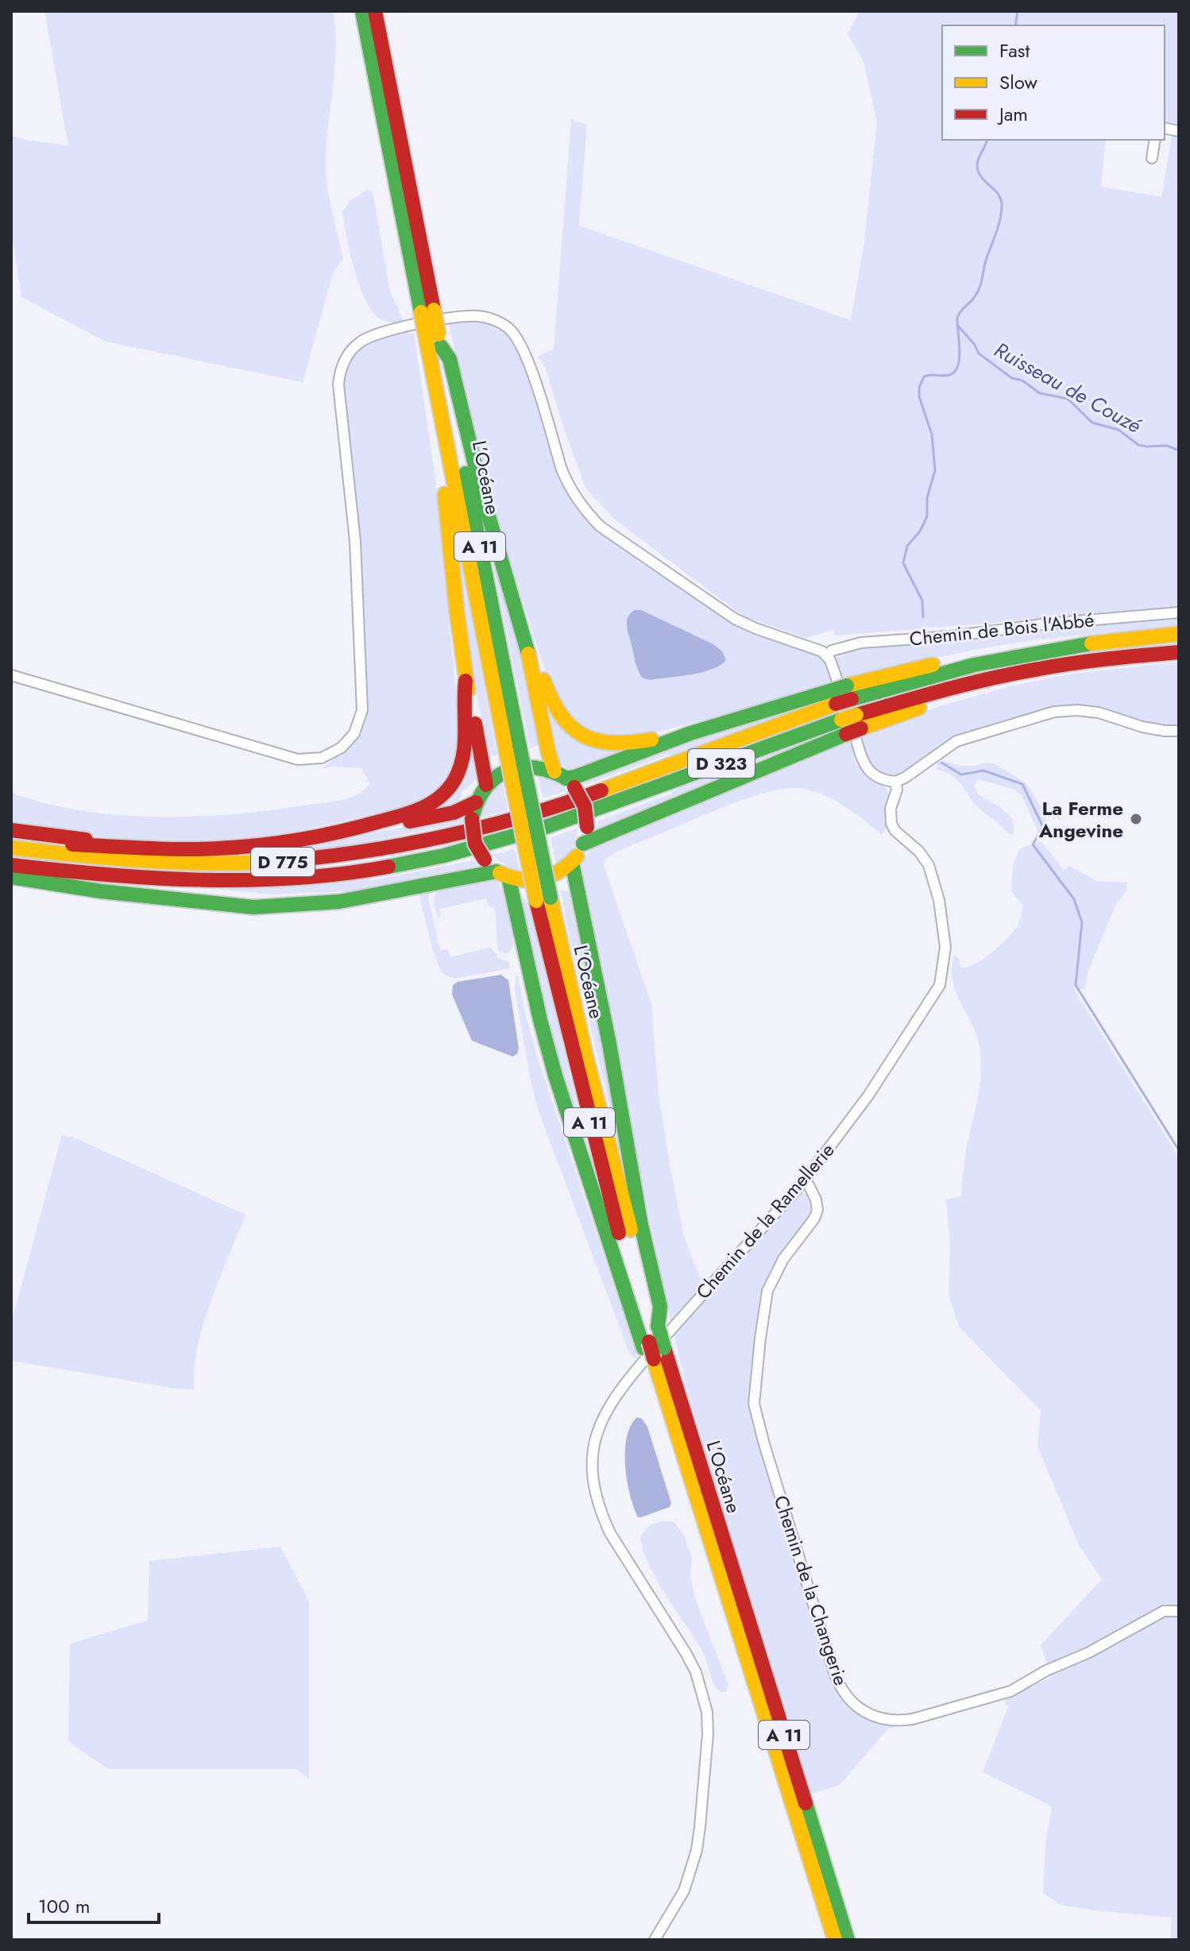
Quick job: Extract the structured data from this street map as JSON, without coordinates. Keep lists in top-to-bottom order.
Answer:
{
  "streets": {
    "highway": [
      "L’Océane",
      "A 11",
      "D 323",
      "D 775"
    ],
    "street": ["Chemin de Bois l'Abbé", "Chemin de la Ramellerie", "Chemin de la Changerie"]
  },
  "crossings": [
    ["D 323", "D 775"],
    ["Chemin de la Ramellerie", "Chemin de la Changerie"]
  ],
  "water": ["Ruisseau de Couzé"],
  "places": ["La Ferme Angevine"],
  "legend": ["Fast", "Slow", "Jam"],
  "scale_bar": "100 m"
}
